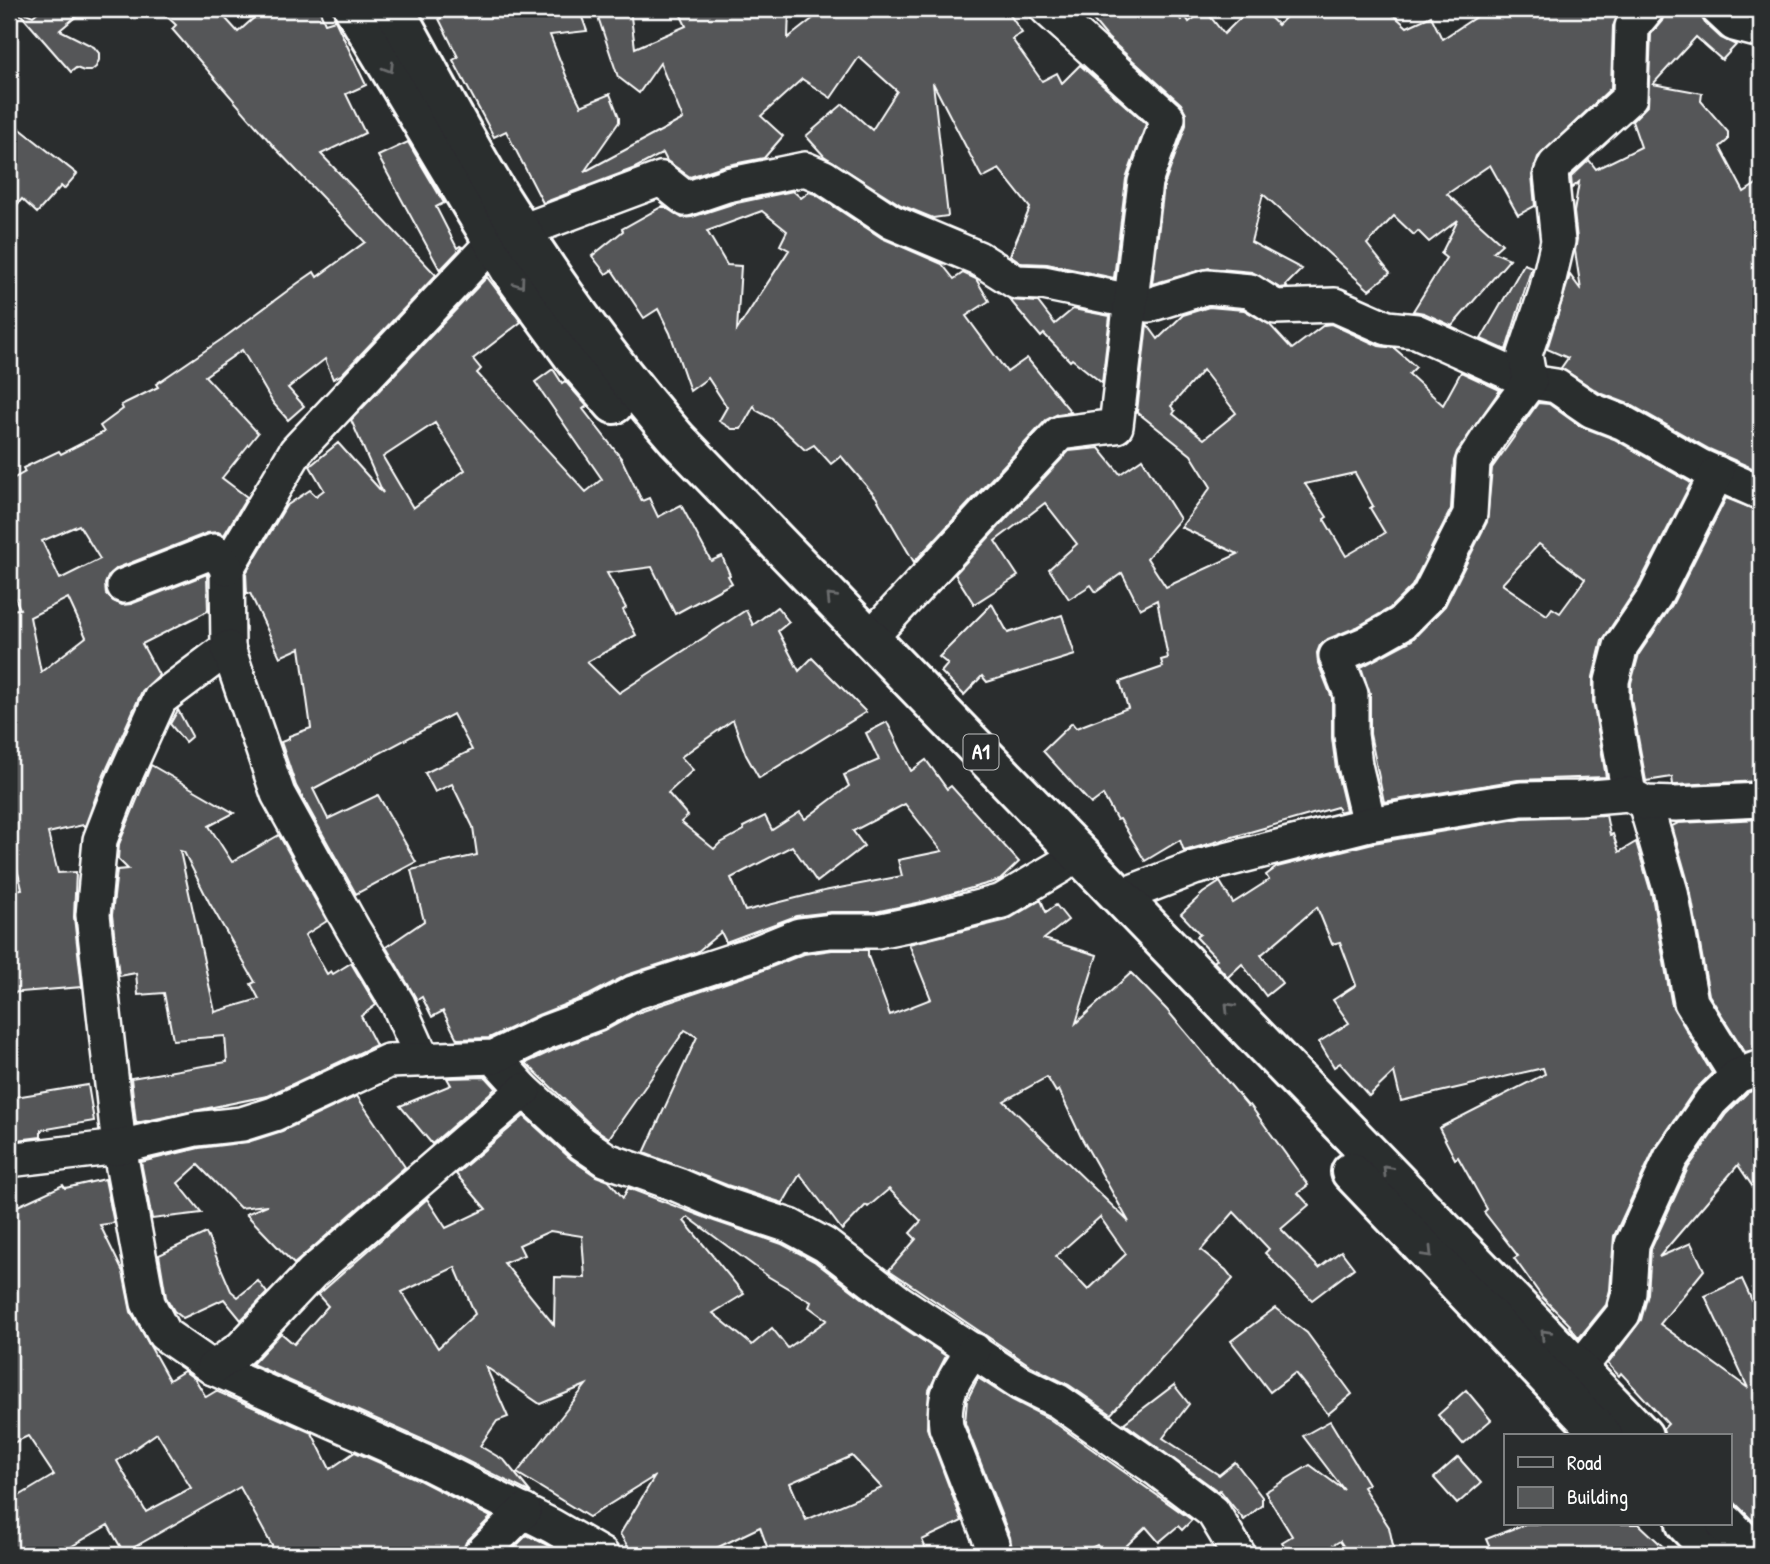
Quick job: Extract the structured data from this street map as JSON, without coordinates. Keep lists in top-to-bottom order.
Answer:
{
  "streets": {
    "highway": ["A1"]
  },
  "legend": ["Road", "Building"]
}
